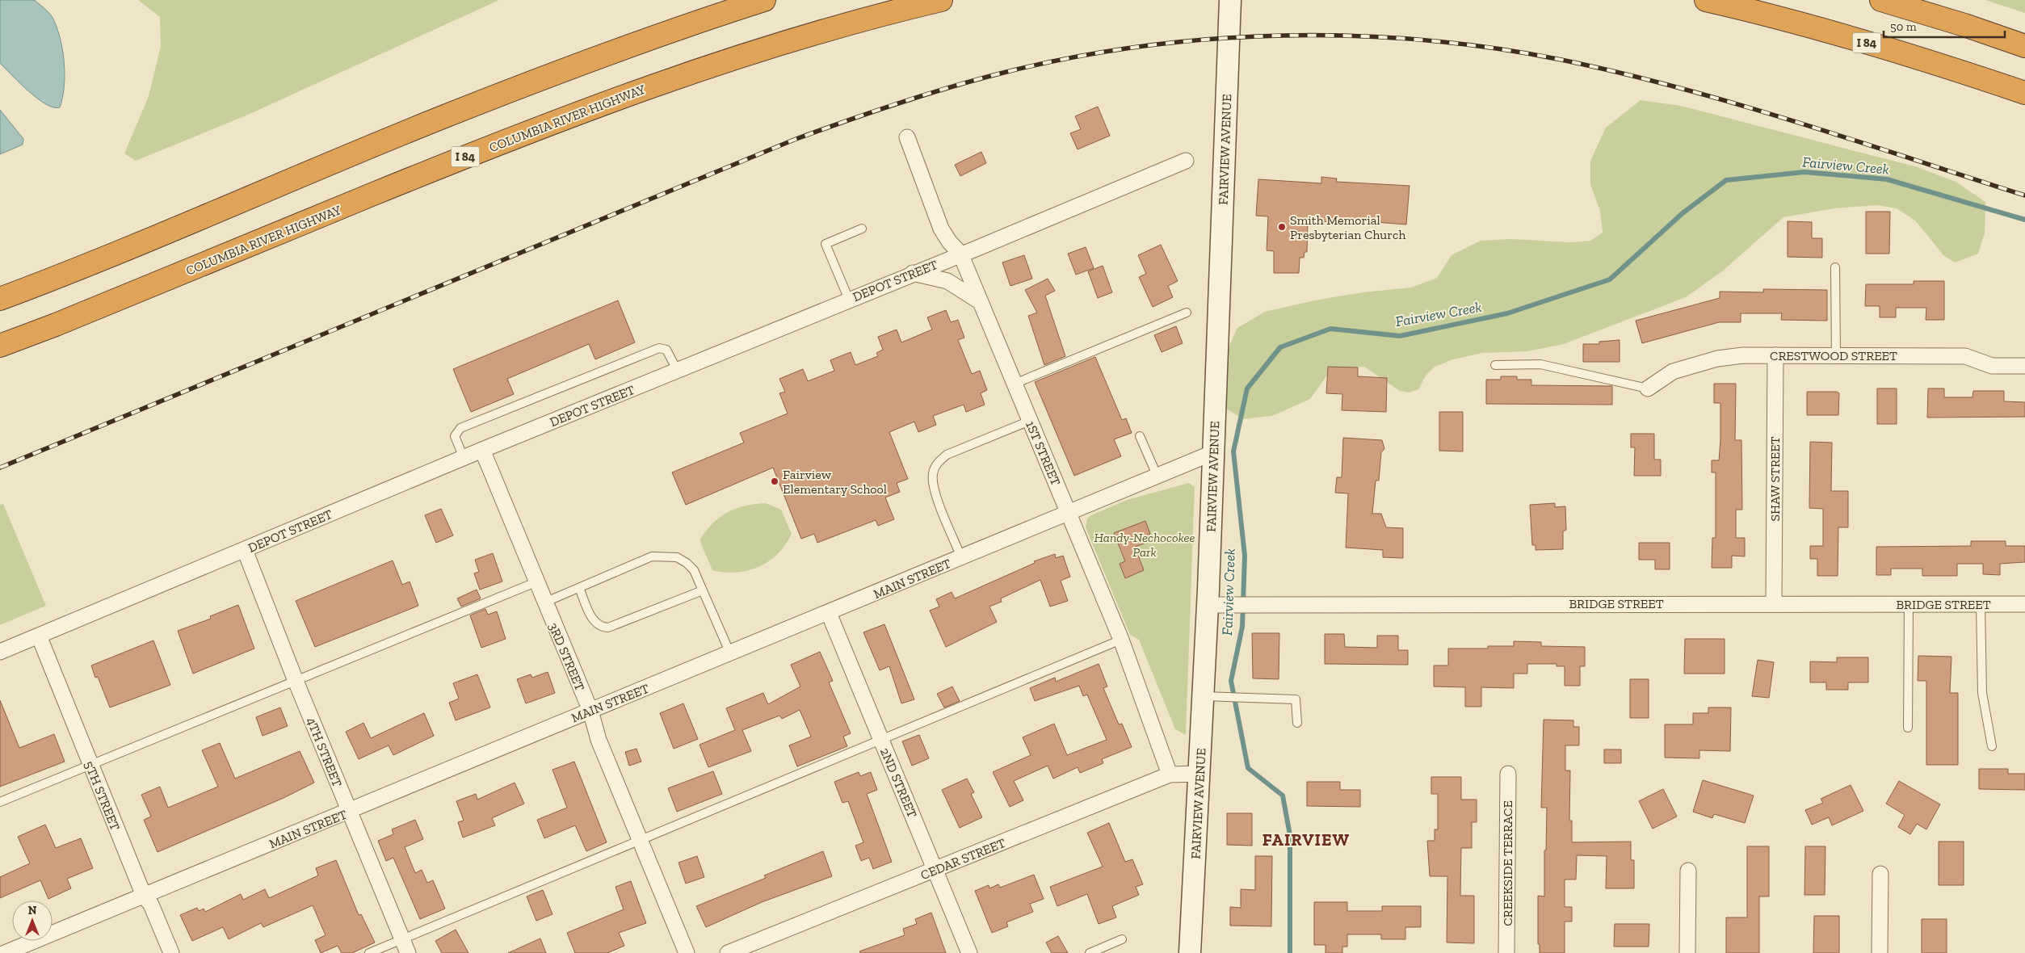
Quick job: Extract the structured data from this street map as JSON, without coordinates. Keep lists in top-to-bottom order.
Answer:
{
  "streets": {
    "highway": ["I 84", "COLUMBIA RIVER HIGHWAY"],
    "main road": ["FAIRVIEW AVENUE"],
    "street": [
      "DEPOT STREET",
      "CRESTWOOD STREET",
      "1ST STREET",
      "SHAW STREET",
      "MAIN STREET",
      "BRIDGE STREET",
      "3RD STREET",
      "4TH STREET",
      "2ND STREET",
      "5TH STREET",
      "CEDAR STREET",
      "CREEKSIDE TERRACE"
    ]
  },
  "crossings": [
    ["FAIRVIEW AVENUE", "MAIN STREET"],
    ["FAIRVIEW AVENUE", "BRIDGE STREET"],
    ["FAIRVIEW AVENUE", "CEDAR STREET"],
    ["DEPOT STREET", "1ST STREET"],
    ["DEPOT STREET", "3RD STREET"],
    ["DEPOT STREET", "4TH STREET"],
    ["DEPOT STREET", "5TH STREET"],
    ["CRESTWOOD STREET", "SHAW STREET"],
    ["1ST STREET", "MAIN STREET"],
    ["1ST STREET", "CEDAR STREET"],
    ["SHAW STREET", "BRIDGE STREET"],
    ["MAIN STREET", "3RD STREET"],
    ["MAIN STREET", "4TH STREET"],
    ["MAIN STREET", "2ND STREET"],
    ["MAIN STREET", "5TH STREET"],
    ["2ND STREET", "CEDAR STREET"]
  ],
  "districts": ["FAIRVIEW"],
  "water": ["Fairview Creek"],
  "parks": ["Handy-Nechocokee Park"],
  "places": ["Smith Memorial Presbyterian Church", "Fairview Elementary School"],
  "scale_bar": "50 m",
  "north": "top"
}
